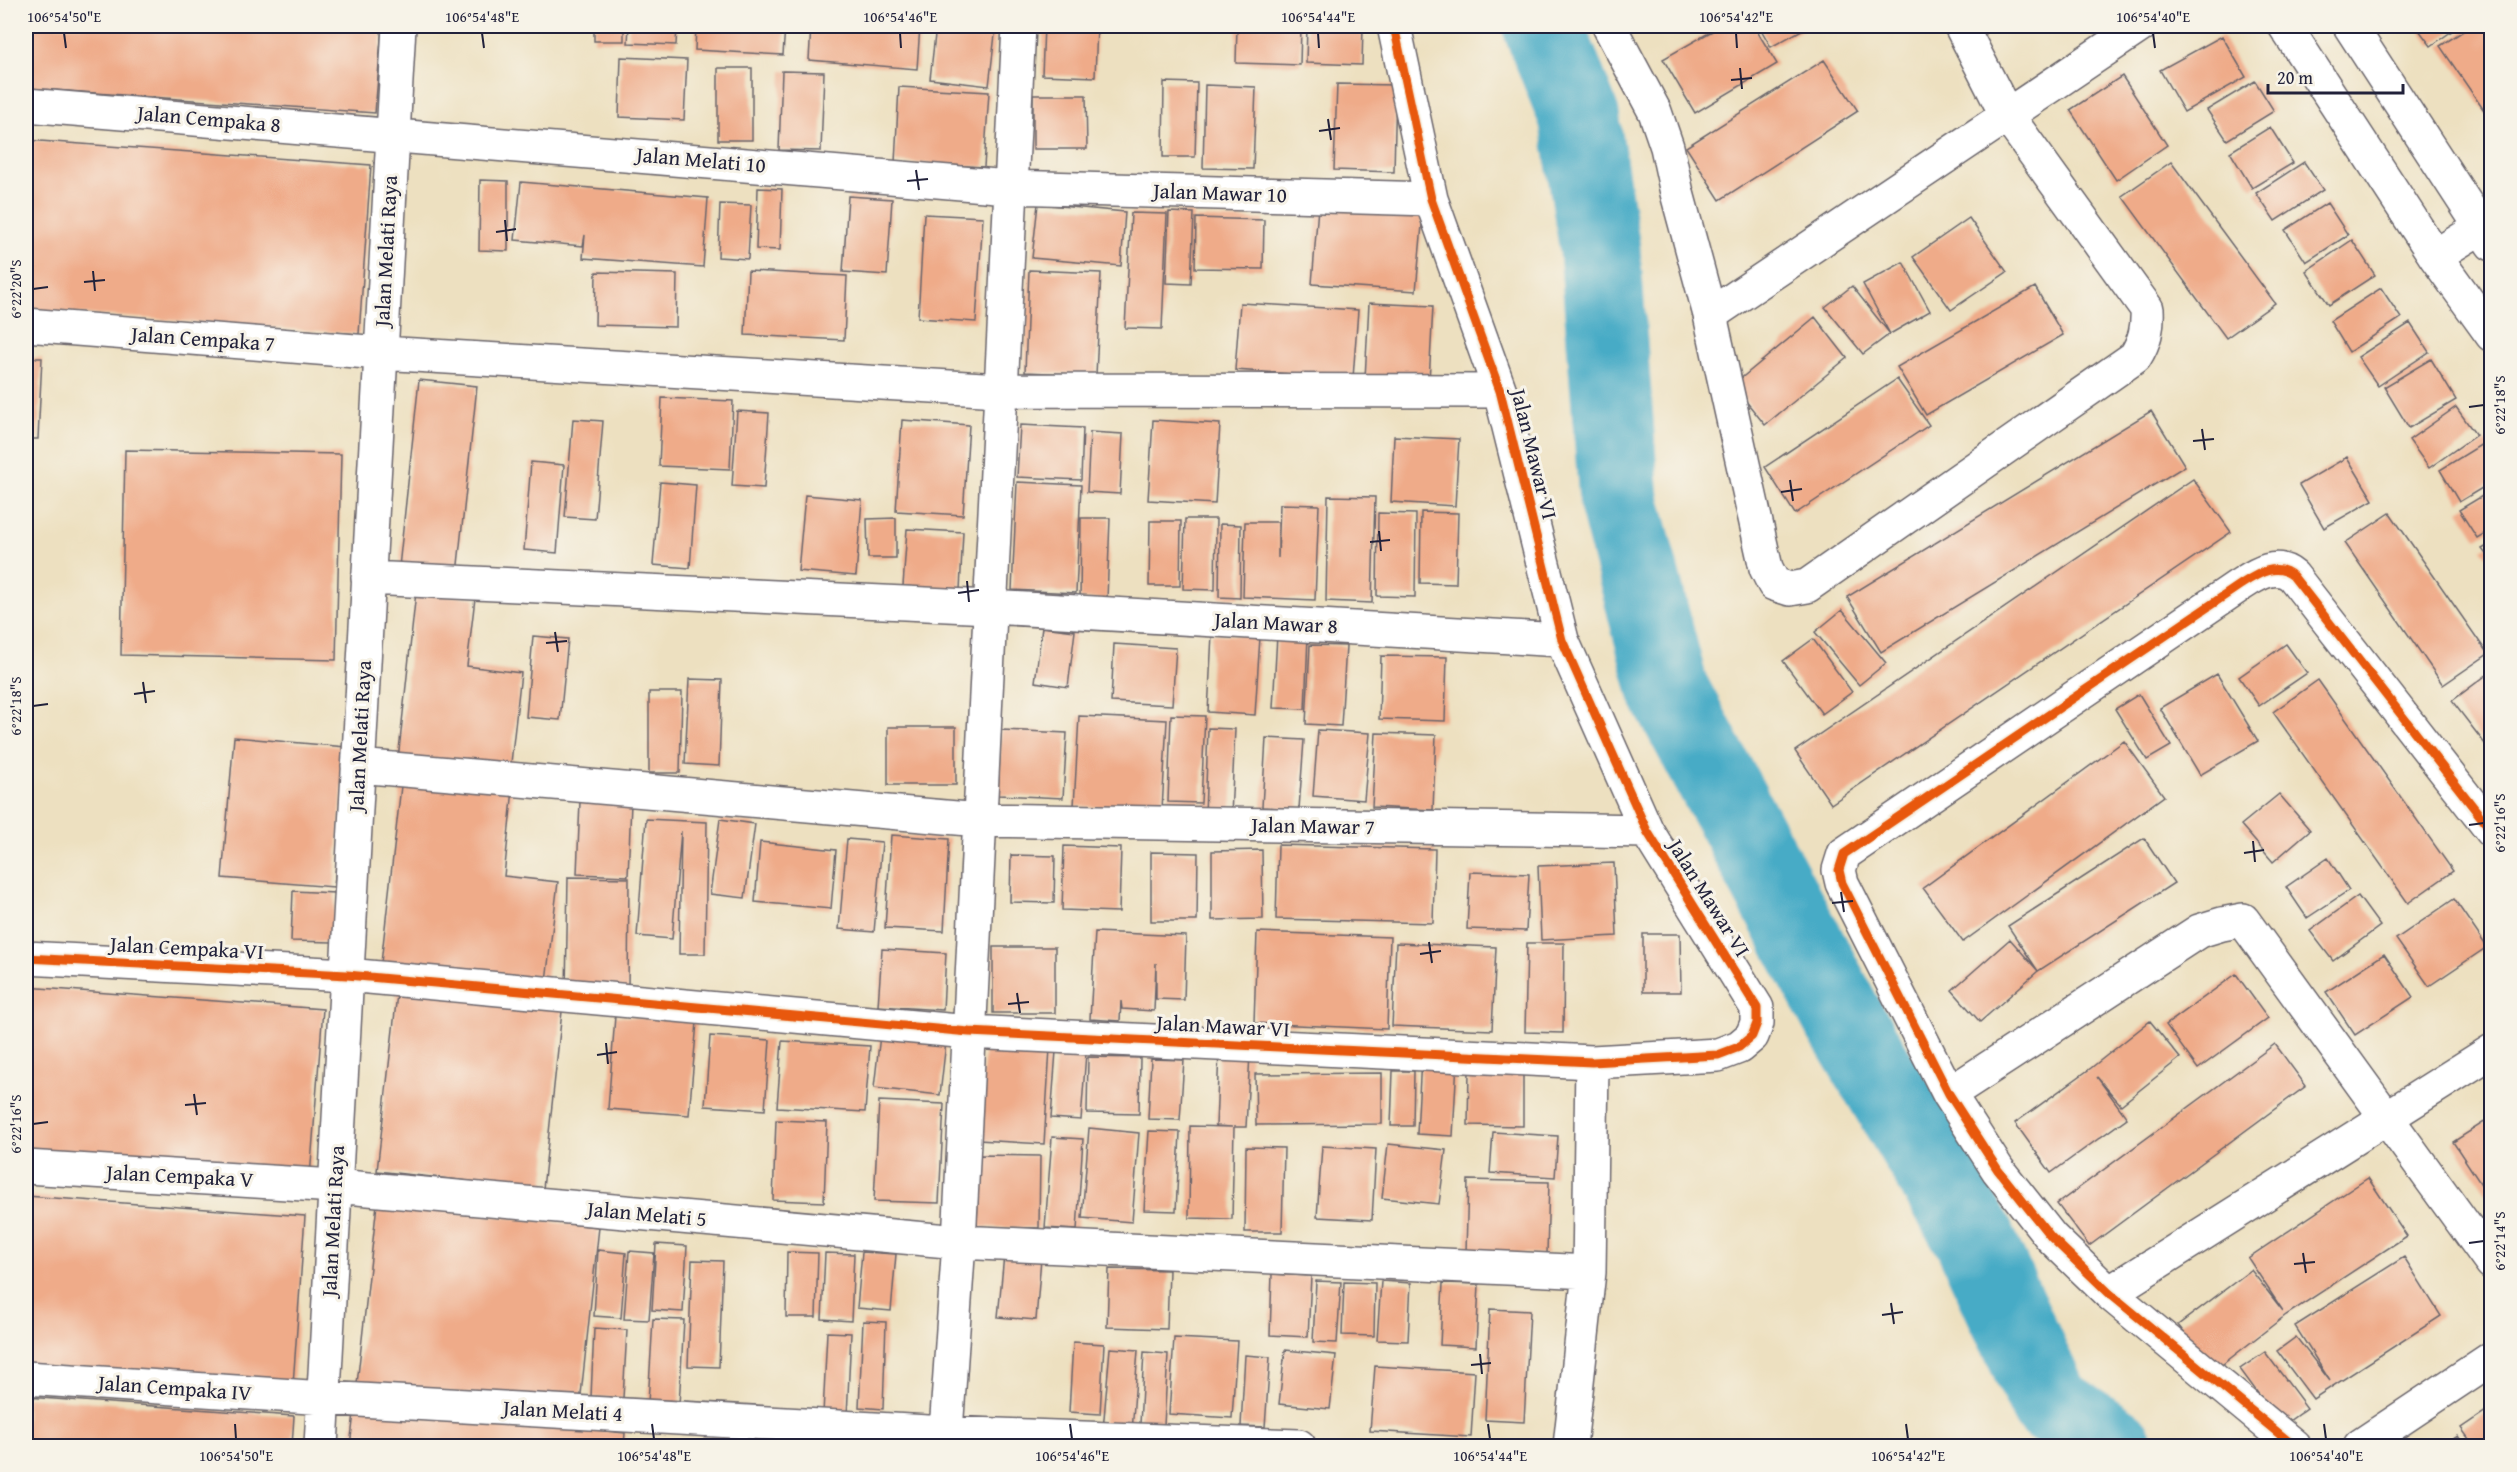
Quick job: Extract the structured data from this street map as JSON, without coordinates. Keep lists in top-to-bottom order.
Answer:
{
  "streets": {
    "street": [
      "Jalan Cempaka 8",
      "Jalan Melati 10",
      "Jalan Mawar 10",
      "Jalan Melati Raya",
      "Jalan Cempaka 7",
      "Jalan Mawar VI",
      "Jalan Mawar 8",
      "Jalan Mawar 7",
      "Jalan Cempaka VI",
      "Jalan Cempaka V",
      "Jalan Melati 5",
      "Jalan Cempaka IV",
      "Jalan Melati 4"
    ]
  },
  "crossings": [
    ["Jalan Cempaka 8", "Jalan Melati 10"],
    ["Jalan Cempaka 8", "Jalan Melati Raya"],
    ["Jalan Melati 10", "Jalan Mawar 10"],
    ["Jalan Melati 10", "Jalan Melati Raya"],
    ["Jalan Mawar 10", "Jalan Mawar VI"],
    ["Jalan Melati Raya", "Jalan Cempaka 7"],
    ["Jalan Melati Raya", "Jalan Mawar 8"],
    ["Jalan Melati Raya", "Jalan Mawar 7"],
    ["Jalan Melati Raya", "Jalan Cempaka VI"],
    ["Jalan Melati Raya", "Jalan Cempaka V"],
    ["Jalan Melati Raya", "Jalan Melati 5"],
    ["Jalan Melati Raya", "Jalan Cempaka IV"],
    ["Jalan Melati Raya", "Jalan Melati 4"],
    ["Jalan Cempaka 7", "Jalan Mawar VI"],
    ["Jalan Mawar VI", "Jalan Mawar 8"],
    ["Jalan Mawar VI", "Jalan Mawar 7"],
    ["Jalan Mawar VI", "Jalan Cempaka VI"],
    ["Jalan Cempaka V", "Jalan Melati 5"],
    ["Jalan Cempaka IV", "Jalan Melati 4"]
  ],
  "scale_bar": "20 m",
  "coordinates": [
    "106°54'50\"E",
    "106°54'48\"E",
    "106°54'46\"E",
    "106°54'44\"E",
    "106°54'42\"E",
    "106°54'40\"E",
    "6°22'20\"S",
    "6°22'18\"S",
    "6°22'16\"S",
    "6°22'14\"S"
  ]
}
